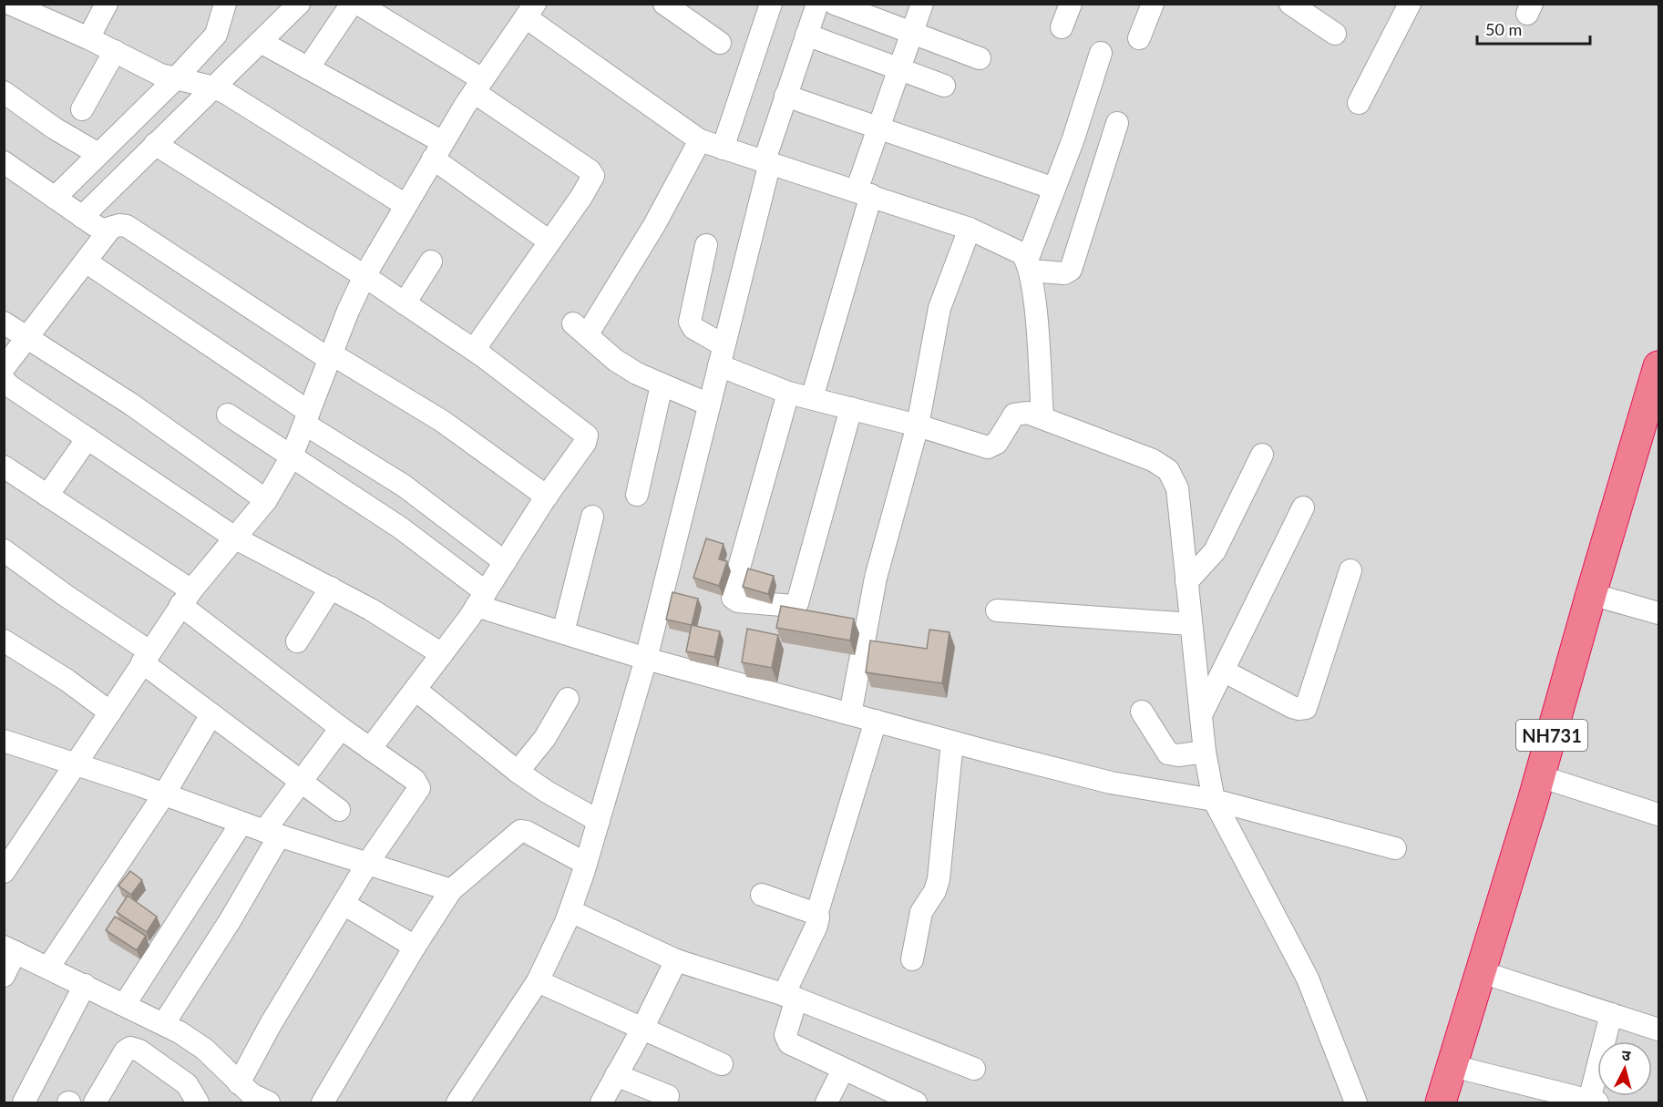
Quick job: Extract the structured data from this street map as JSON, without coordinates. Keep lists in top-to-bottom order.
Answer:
{
  "streets": {
    "highway": ["NH731"]
  },
  "scale_bar": "50 m",
  "north": "top"
}
